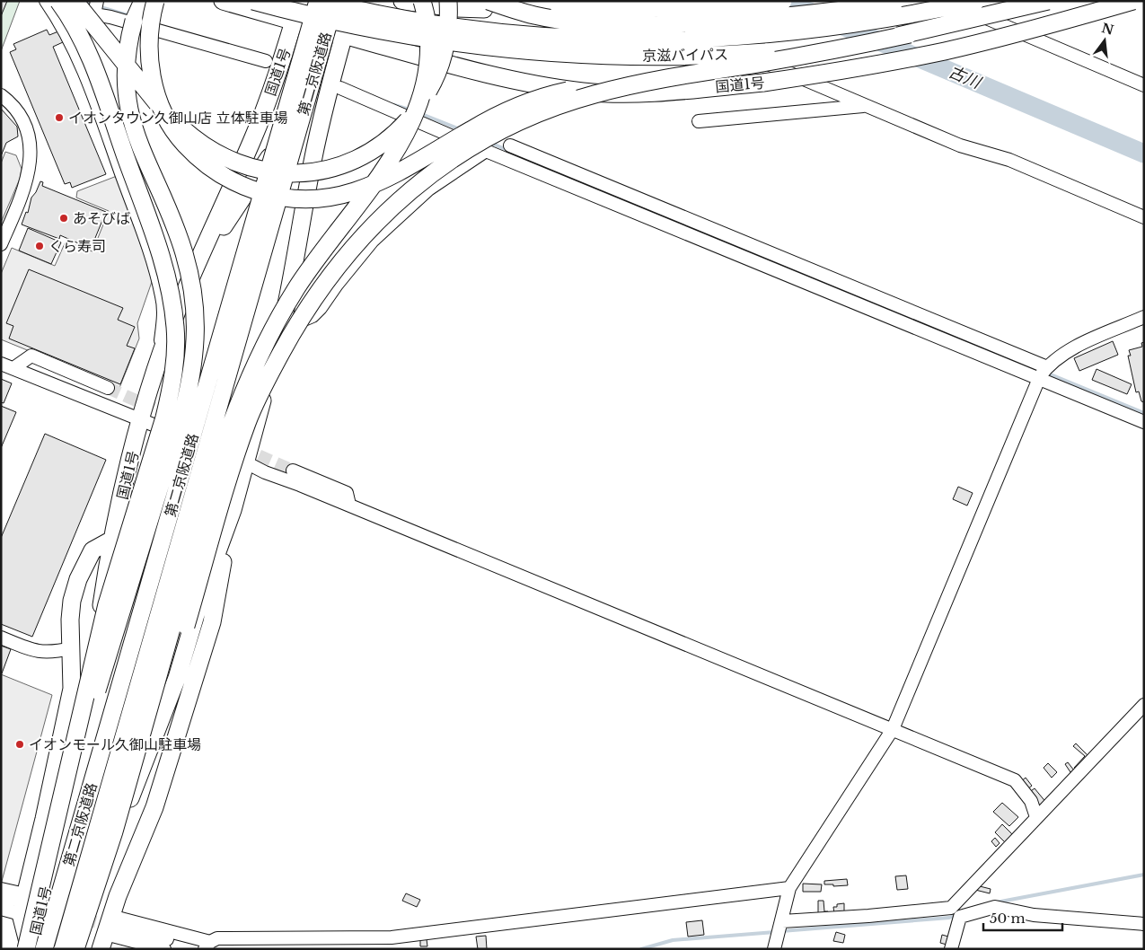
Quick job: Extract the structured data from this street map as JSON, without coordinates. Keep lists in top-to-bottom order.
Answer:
{
  "streets": {
    "highway": ["京滋バイパス", "国道1号", "第二京阪道路"]
  },
  "crossings": [
    ["京滋バイパス", "国道1号"],
    ["京滋バイパス", "第二京阪道路"],
    ["国道1号", "第二京阪道路"]
  ],
  "water": ["古川"],
  "places": [
    "イオンタウン久御山店 立体駐車場",
    "あそびば",
    "くら寿司",
    "イオンモール久御山駐車場"
  ],
  "scale_bar": "50 m",
  "north": "top"
}
